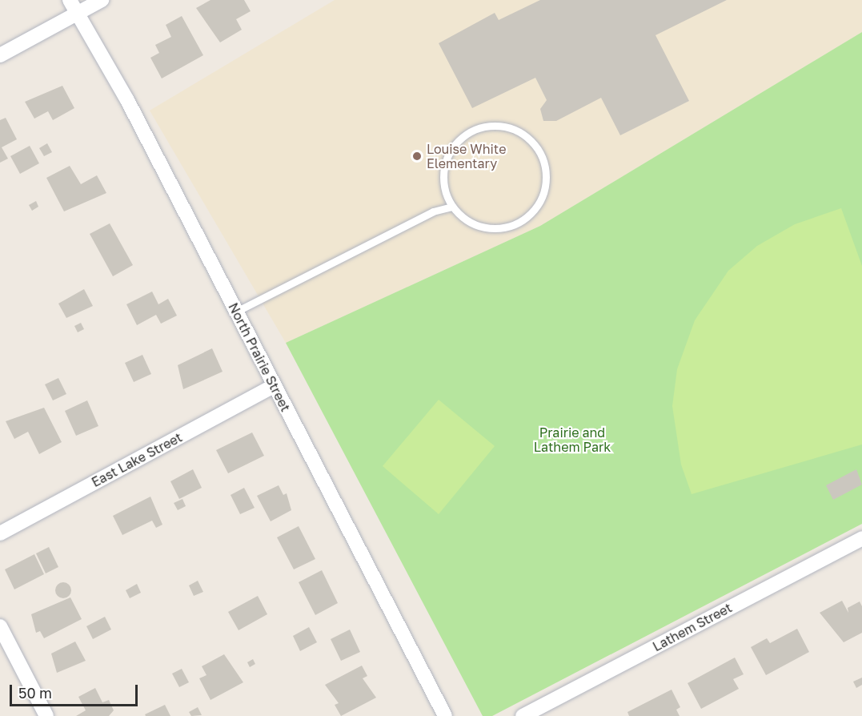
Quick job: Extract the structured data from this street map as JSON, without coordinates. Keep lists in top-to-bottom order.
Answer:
{
  "streets": {
    "street": ["North Prairie Street", "East Lake Street", "Lathem Street"]
  },
  "crossings": [
    ["North Prairie Street", "East Lake Street"]
  ],
  "parks": ["Prairie and Lathem Park"],
  "places": ["Louise White Elementary"],
  "scale_bar": "50 m"
}
